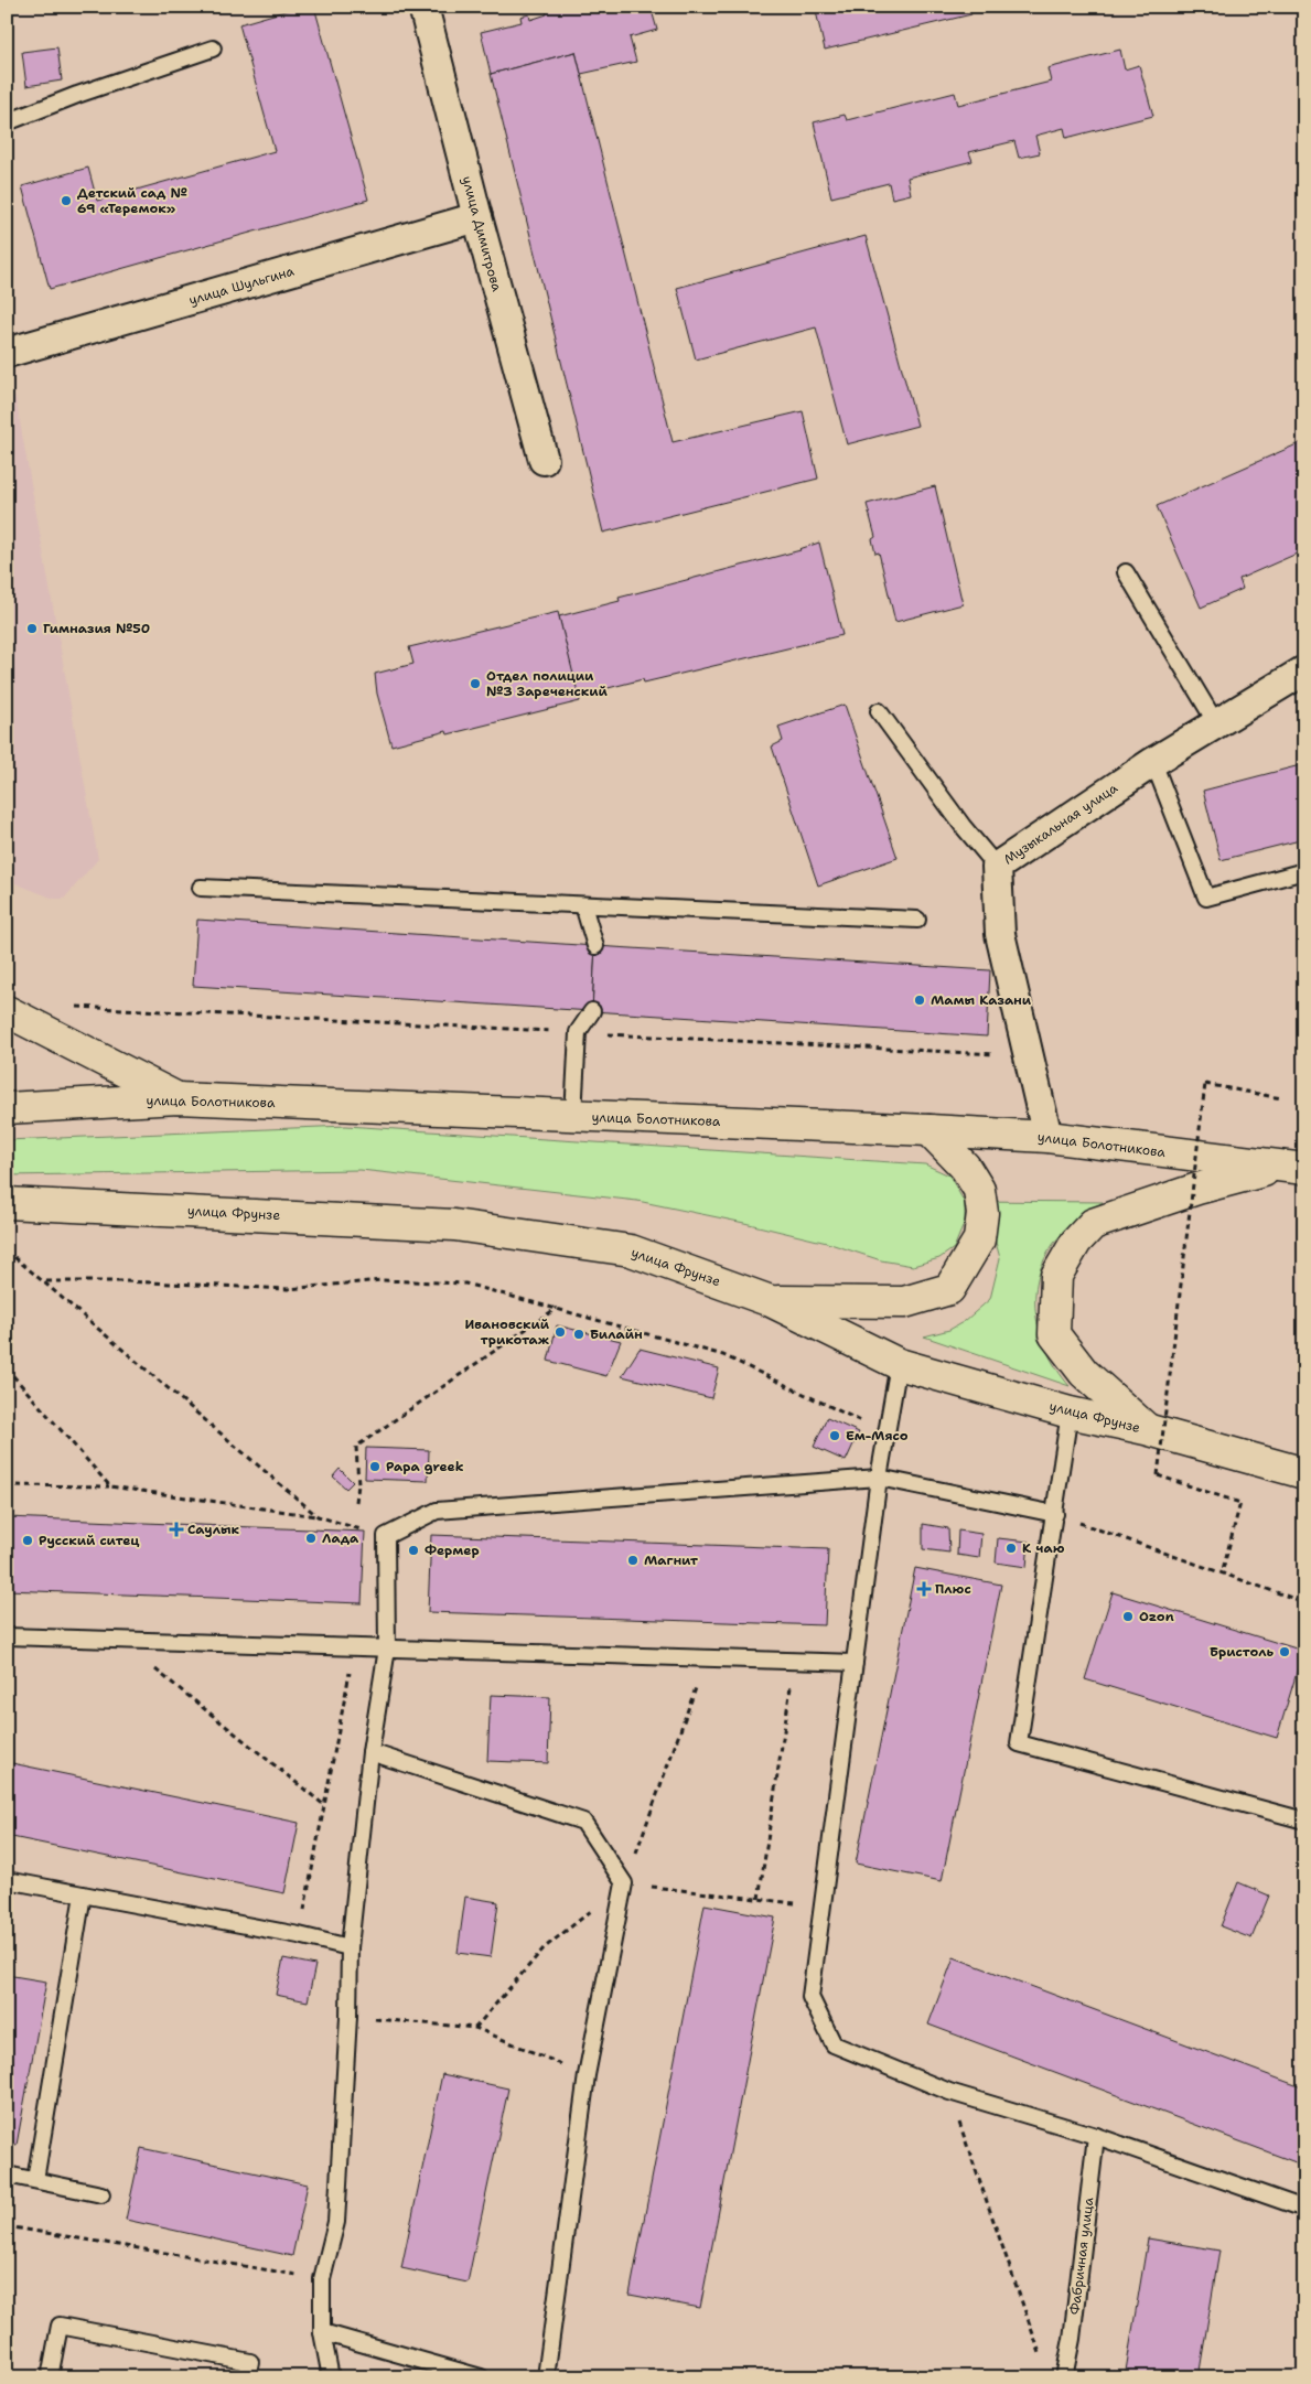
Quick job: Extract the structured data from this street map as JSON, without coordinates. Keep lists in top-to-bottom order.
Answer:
{
  "streets": {
    "main road": ["улица Болотникова", "улица Фрунзе"],
    "street": ["улица Димитрова", "улица Шульгина", "Музыкальная улица"],
    "lane": ["Фабричная улица"]
  },
  "crossings": [
    ["улица Димитрова", "улица Шульгина"],
    ["Музыкальная улица", "улица Болотникова"]
  ],
  "places": {
    "other": [
      "Детский сад № 69 «Теремок»",
      "Гимназия №50",
      "Отдел полиции №3 Зареченский",
      "Мамы Казани",
      "Ивановский трикотаж",
      "Билайн",
      "Ем-Мясо",
      "Papa greek",
      "Лада",
      "Русский ситец",
      "К чаю",
      "Фермер",
      "Магнит",
      "Ozon",
      "Бристоль"
    ],
    "health": ["Саулык", "Плюс"]
  }
}
